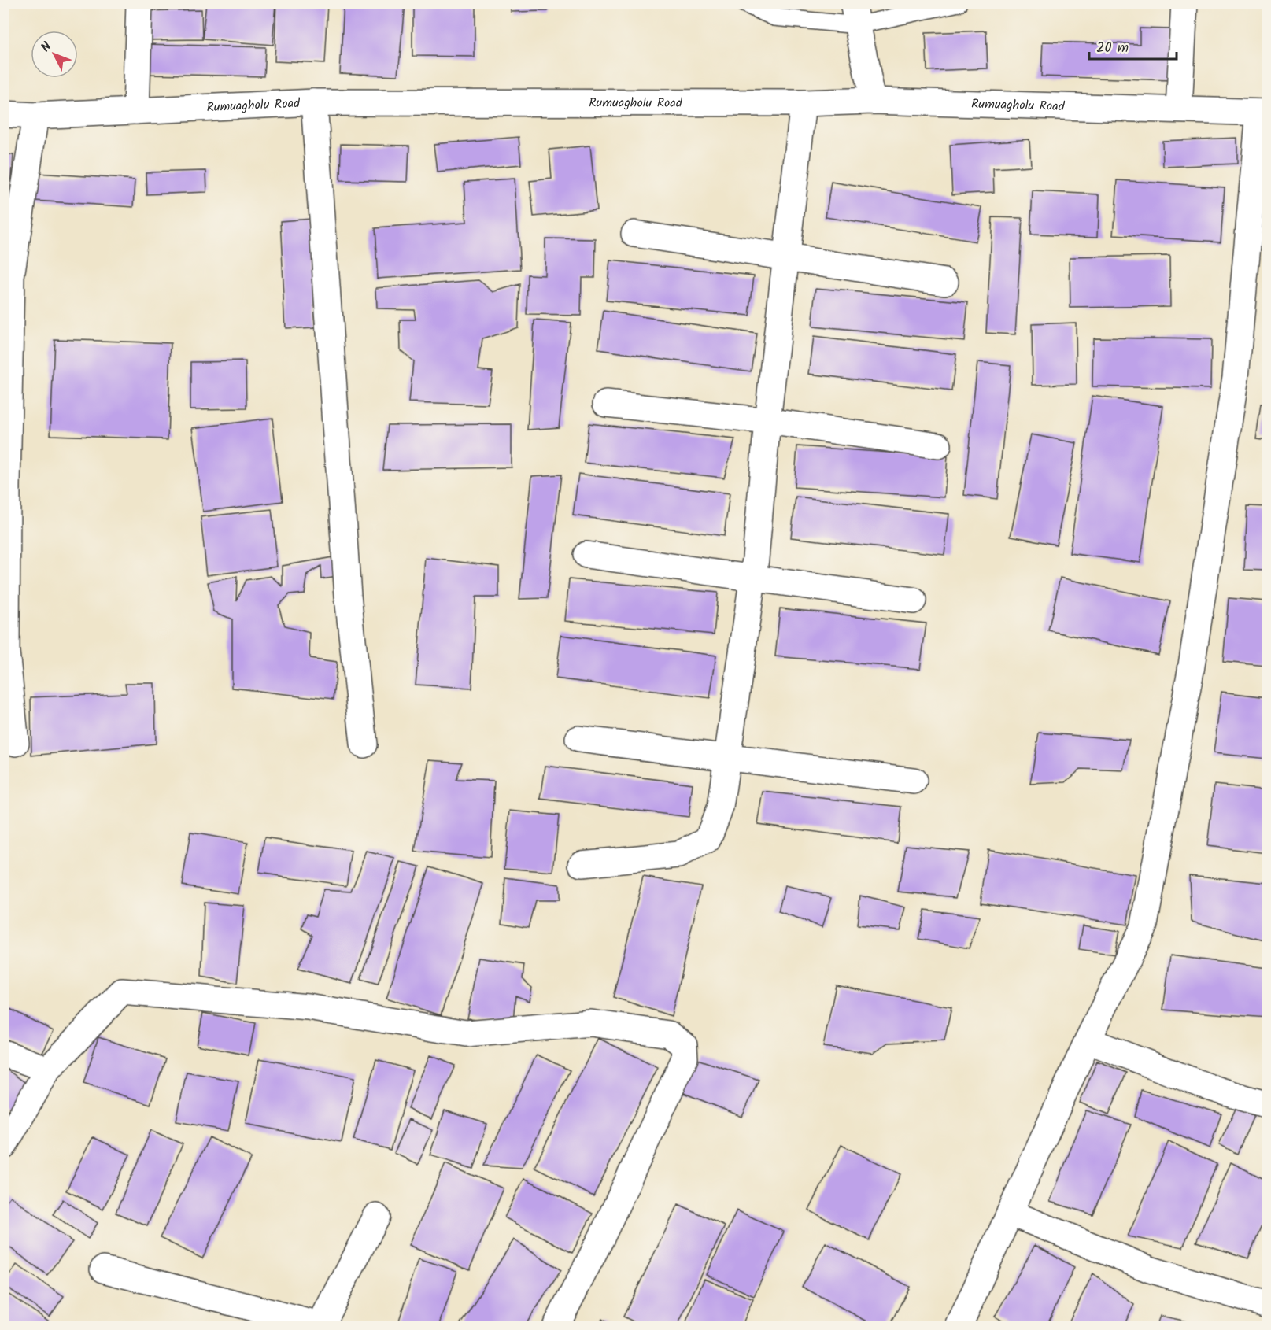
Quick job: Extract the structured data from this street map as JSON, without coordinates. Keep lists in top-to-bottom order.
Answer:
{
  "streets": {
    "street": ["Rumuagholu Road"]
  },
  "scale_bar": "20 m",
  "north": "top left"
}
